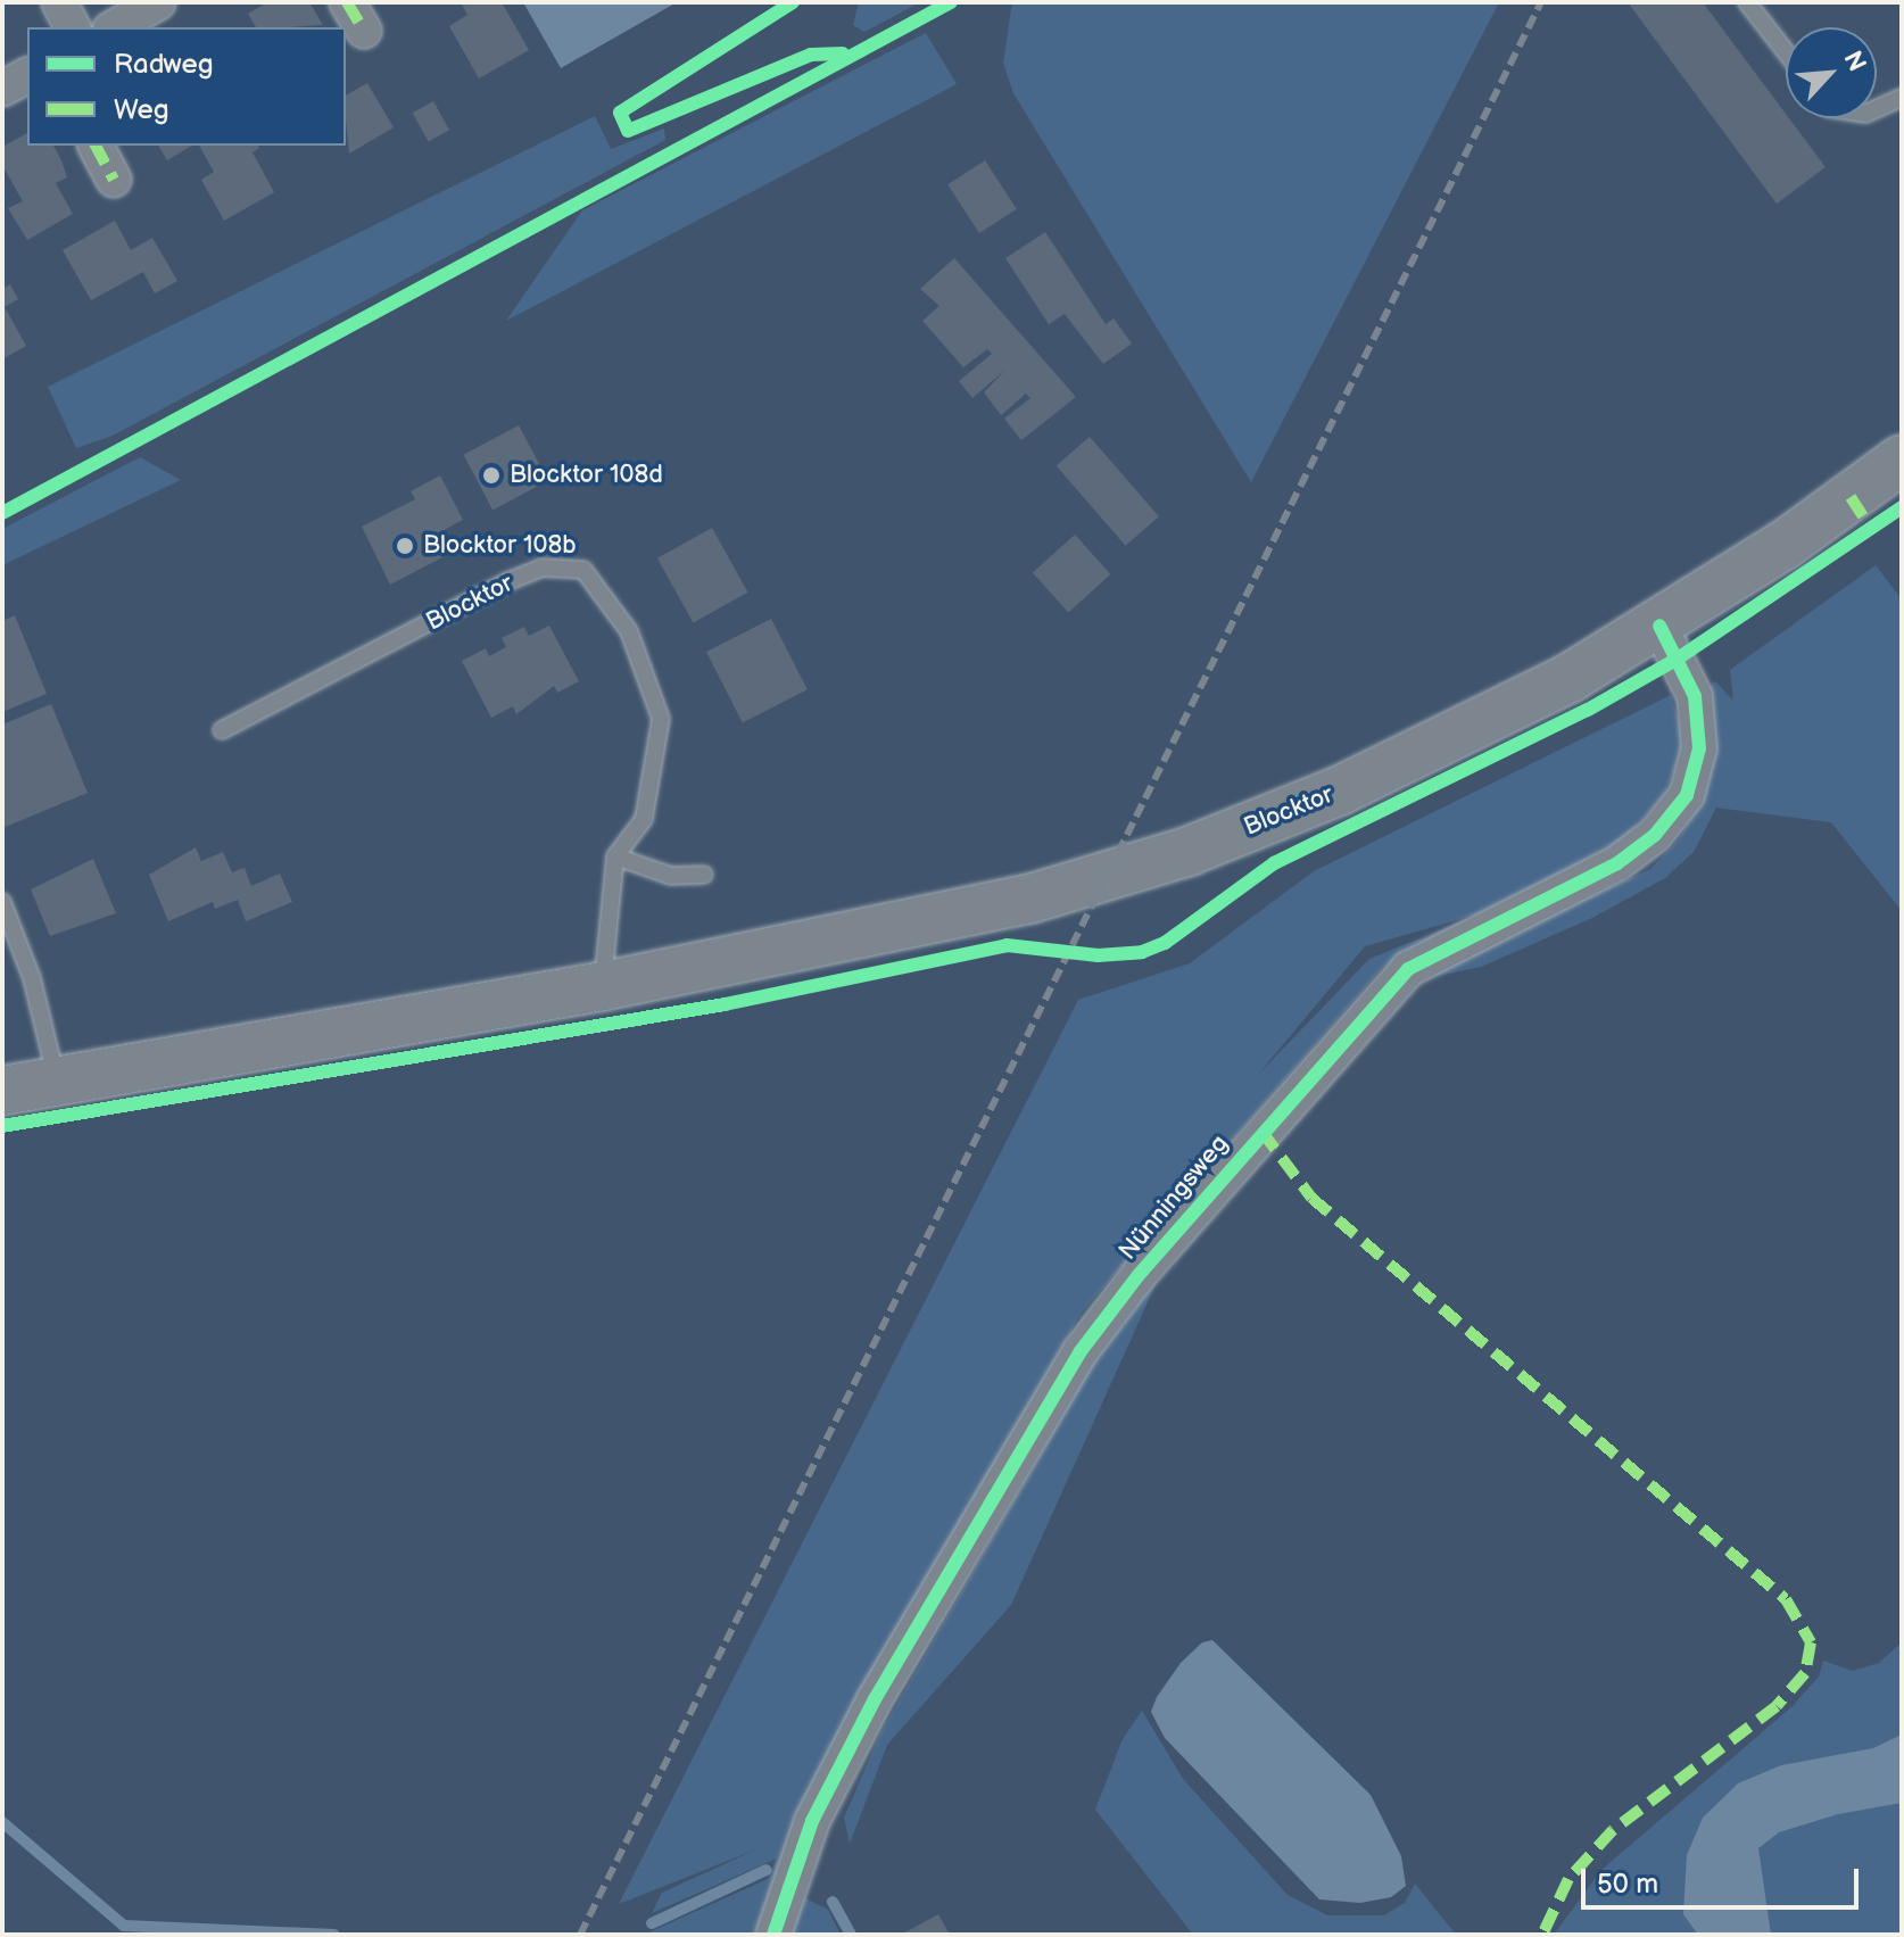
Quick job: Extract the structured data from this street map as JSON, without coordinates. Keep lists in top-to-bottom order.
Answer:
{
  "streets": {
    "main road": ["Blocktor"],
    "street": ["Nünningsweg"]
  },
  "crossings": [
    ["Blocktor", "Nünningsweg"]
  ],
  "places": ["Blocktor 108d", "Blocktor 108b"],
  "legend": ["Radweg", "Weg"],
  "scale_bar": "50 m",
  "north": "top right"
}
